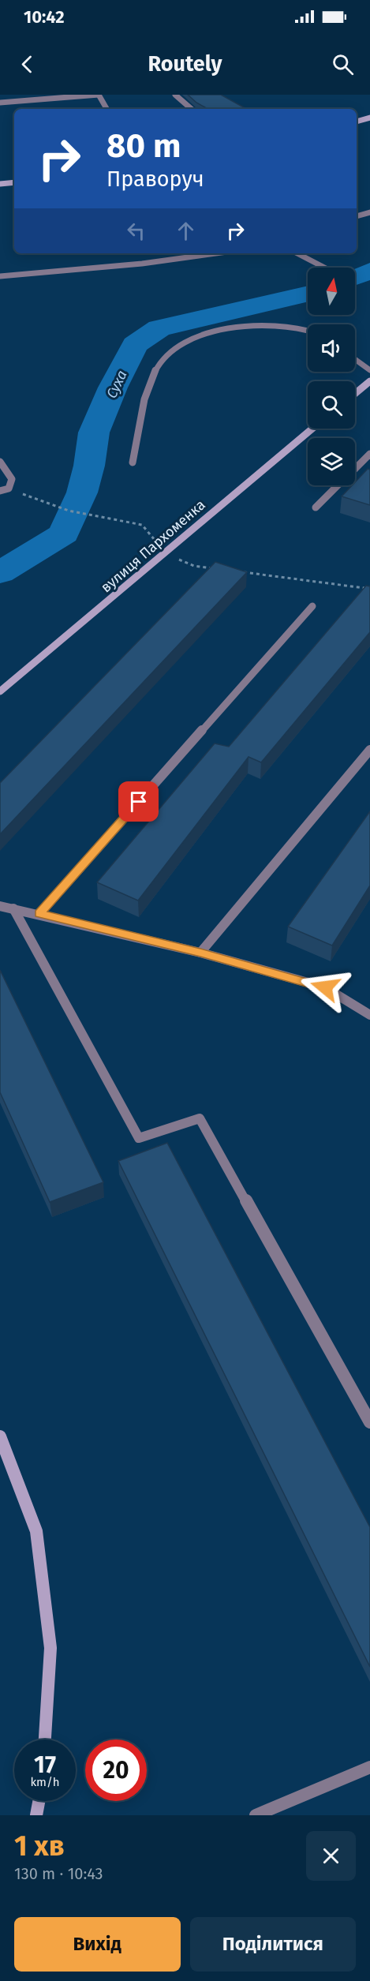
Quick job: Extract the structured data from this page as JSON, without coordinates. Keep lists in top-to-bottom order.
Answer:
{
  "streets": {
    "street": ["вулиця Пархоменка"]
  },
  "water": ["Суха"],
  "north": "top",
  "page": {
    "status": "10:42",
    "header": "Routely",
    "turn": ["80 m", "Праворуч"],
    "speed": "17 km/h",
    "limit": "20",
    "heading": ["1 хв", "130 m · 10:43"],
    "buttons": ["Вихід", "Поділитися"]
  }
}
